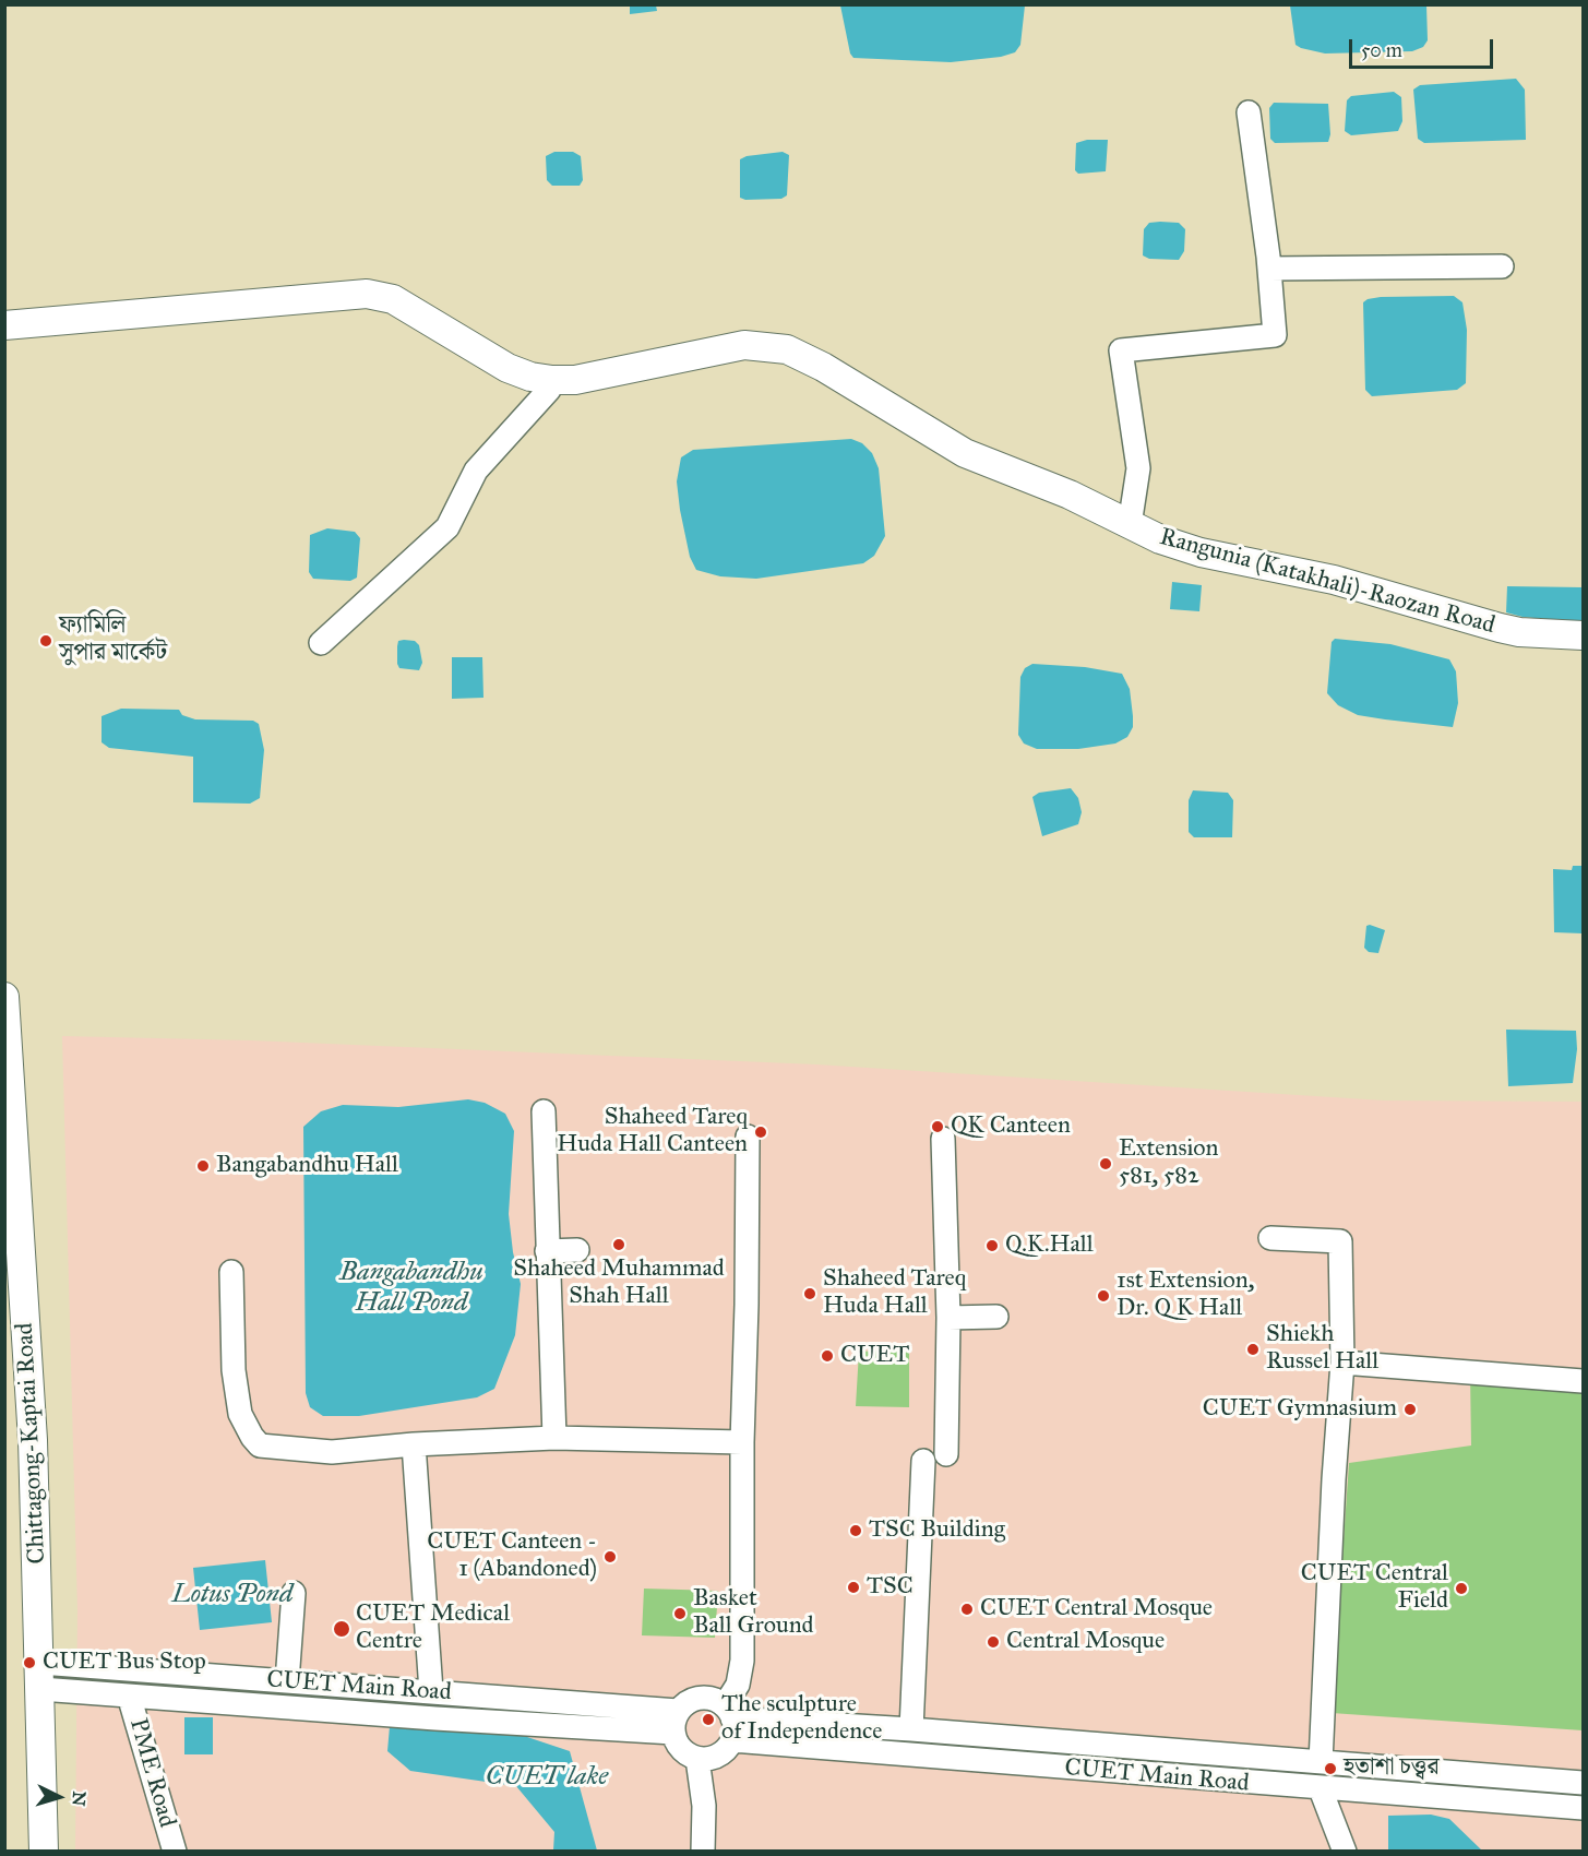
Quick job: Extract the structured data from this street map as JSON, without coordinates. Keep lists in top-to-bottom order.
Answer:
{
  "streets": {
    "main road": ["Rangunia (Katakhali)-Raozan Road", "Chittagong-Kaptai Road"],
    "street": ["CUET Main Road", "PME Road"]
  },
  "crossings": [
    ["Chittagong-Kaptai Road", "CUET Main Road"],
    ["CUET Main Road", "PME Road"]
  ],
  "water": ["Bangabandhu Hall Pond", "Lotus Pond", "CUET lake"],
  "places": [
    "ফ্যামিলি সুপার মার্কেট",
    "QK Canteen",
    "Shaheed Tareq Huda Hall Canteen",
    "Extension 581, 582",
    "Bangabandhu Hall",
    "Shaheed Muhammad Shah Hall",
    "Q.K.Hall",
    "Shaheed Tareq Huda Hall",
    "1st Extension, Dr. Q K Hall",
    "Shiekh Russel Hall",
    "CUET",
    "CUET Gymnasium",
    "TSC Building",
    "CUET Canteen - 1 (Abandoned)",
    "TSC",
    "CUET Central Field",
    "CUET Central Mosque",
    "Basket Ball Ground",
    "CUET Medical Centre",
    "Central Mosque",
    "CUET Bus Stop",
    "The sculpture of Independence",
    "হতাশা চত্ত্বর"
  ],
  "scale_bar": "50 m",
  "north": "right"
}
